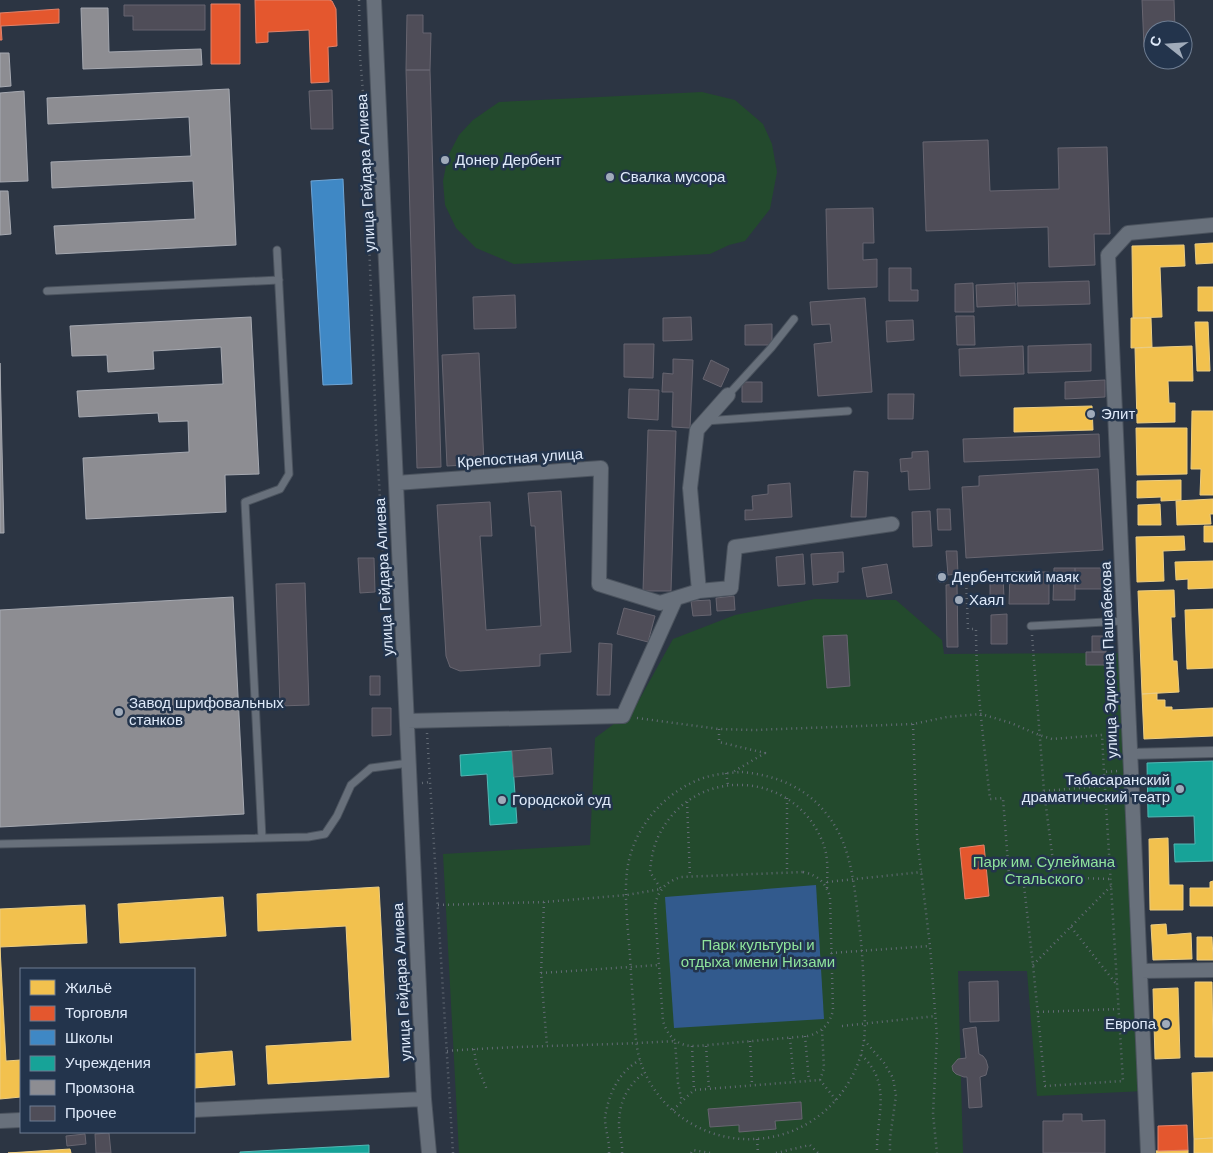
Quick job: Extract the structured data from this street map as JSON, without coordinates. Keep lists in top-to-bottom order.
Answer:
{
  "streets": {
    "street": ["улица Гейдара Алиева", "Крепостная улица", "улица Эдисона Пашабекова"]
  },
  "crossings": [
    ["улица Гейдара Алиева", "Крепостная улица"]
  ],
  "parks": ["Парк им. Сулеймана Стальского", "Парк культуры и отдыха имени Низами"],
  "places": [
    "Донер Дербент",
    "Свалка мусора",
    "Элит",
    "Дербентский маяк",
    "Хаял",
    "Завод шрифовальных станков",
    "Табасаранский драматический театр",
    "Городской суд",
    "Европа"
  ],
  "legend": [
    "Жильё",
    "Торговля",
    "Школы",
    "Учреждения",
    "Промзона",
    "Прочее"
  ],
  "north": "left"
}
